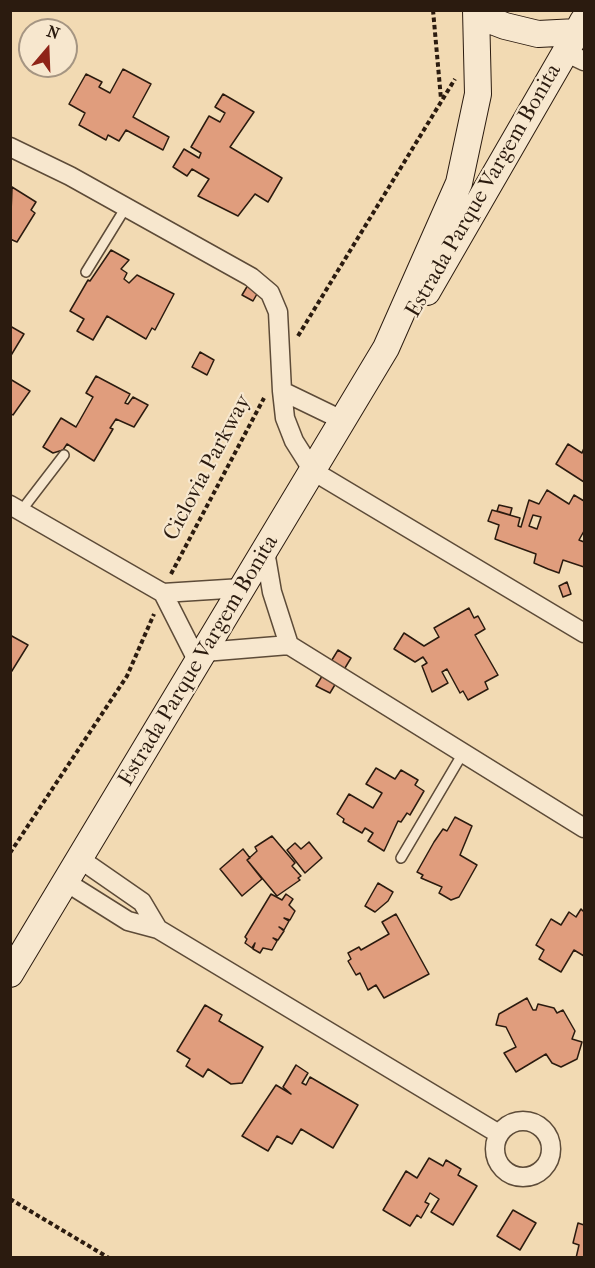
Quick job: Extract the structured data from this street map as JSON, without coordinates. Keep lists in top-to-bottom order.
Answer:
{
  "streets": {
    "main road": ["Estrada Parque Vargem Bonita"],
    "path": ["Ciclovia Parkway"]
  },
  "north": "top"
}
